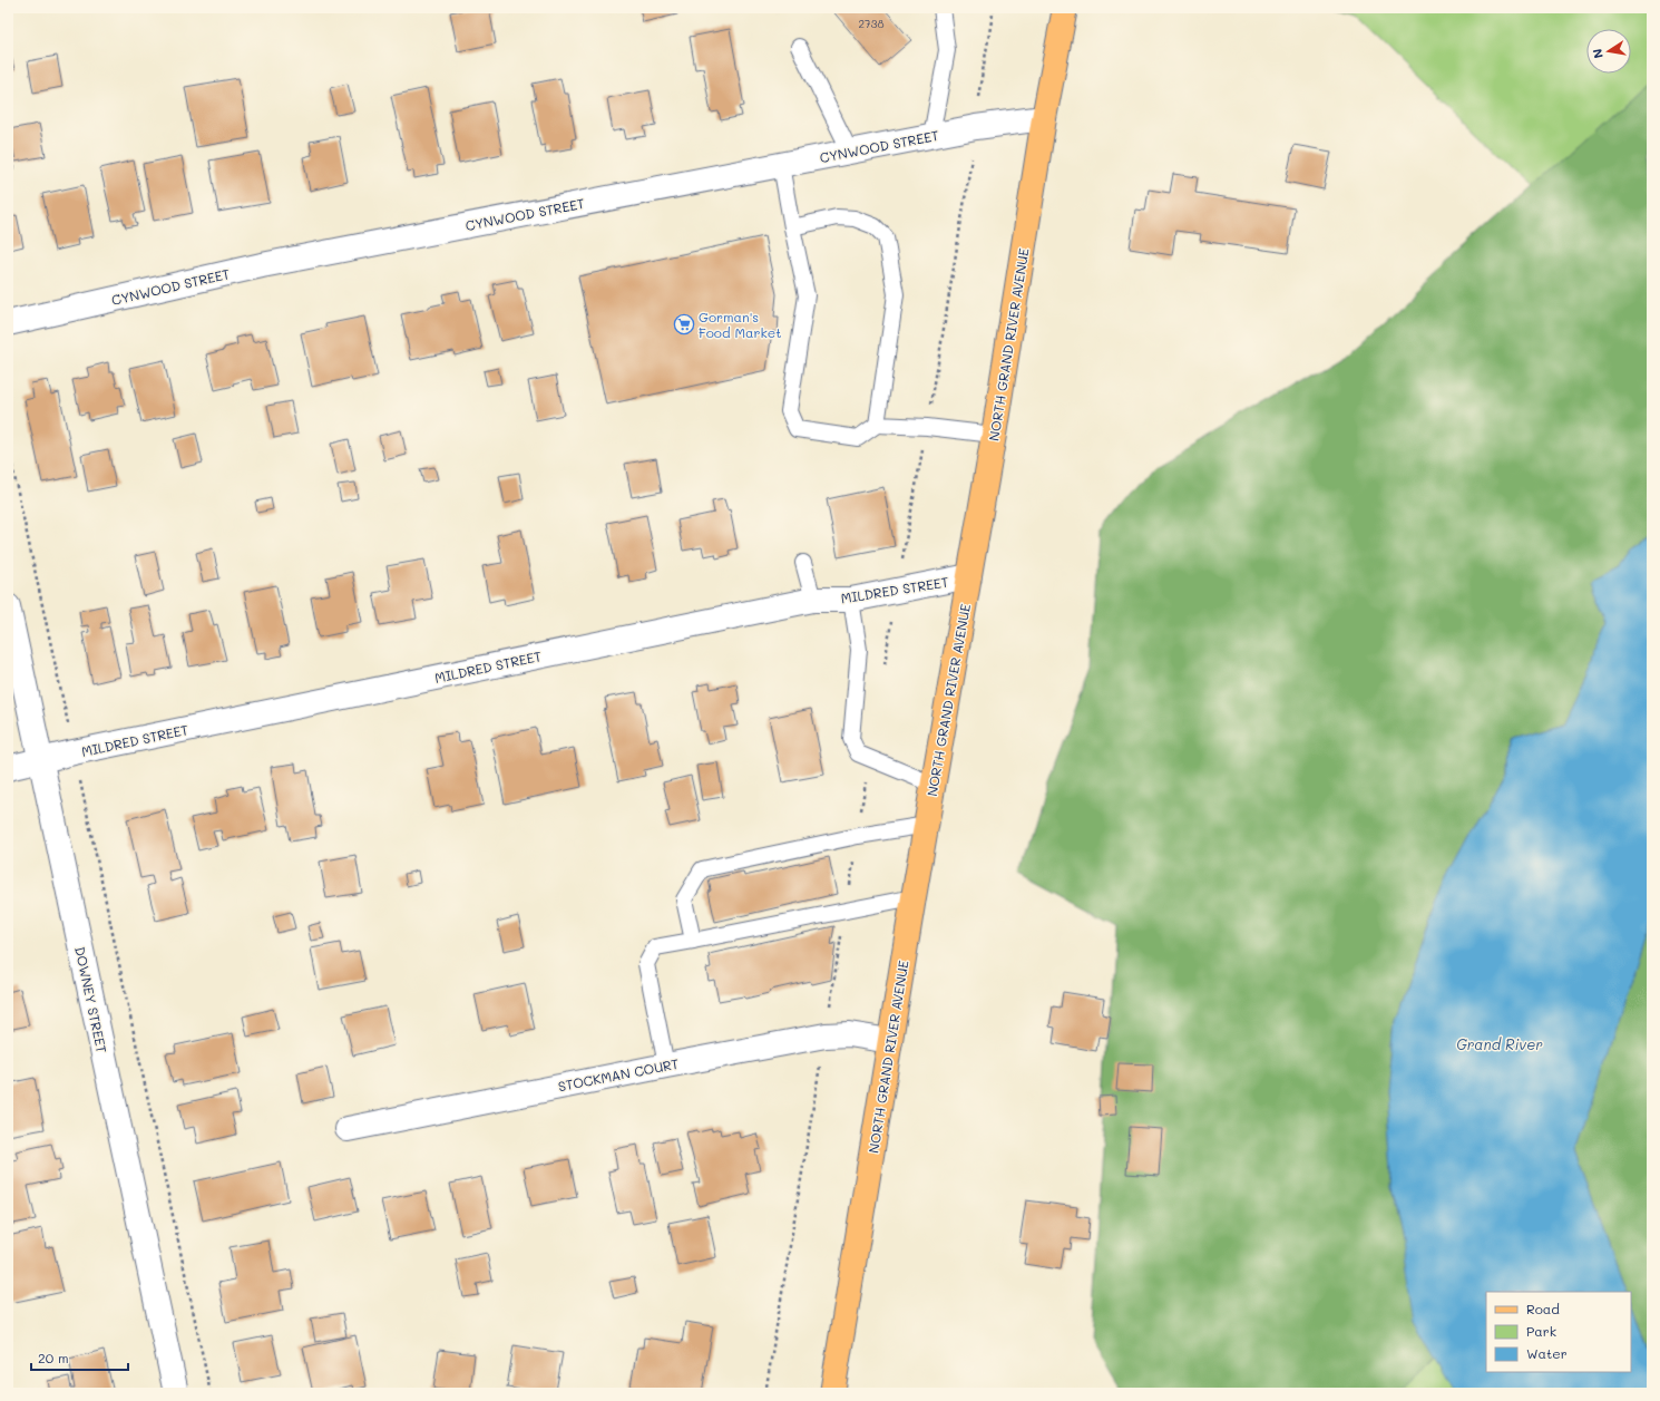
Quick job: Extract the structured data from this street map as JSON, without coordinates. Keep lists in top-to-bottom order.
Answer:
{
  "streets": {
    "main road": ["NORTH GRAND RIVER AVENUE"],
    "street": [
      "CYNWOOD STREET",
      "MILDRED STREET",
      "DOWNEY STREET",
      "STOCKMAN COURT"
    ]
  },
  "crossings": [
    ["CYNWOOD STREET", "NORTH GRAND RIVER AVENUE"],
    ["NORTH GRAND RIVER AVENUE", "MILDRED STREET"],
    ["NORTH GRAND RIVER AVENUE", "STOCKMAN COURT"],
    ["MILDRED STREET", "DOWNEY STREET"]
  ],
  "water": ["Grand River"],
  "places": {
    "supermarket": ["Gorman's Food Market"]
  },
  "house_numbers": ["2738"],
  "legend": ["Road", "Park", "Water"],
  "scale_bar": "20 m",
  "north": "left"
}
